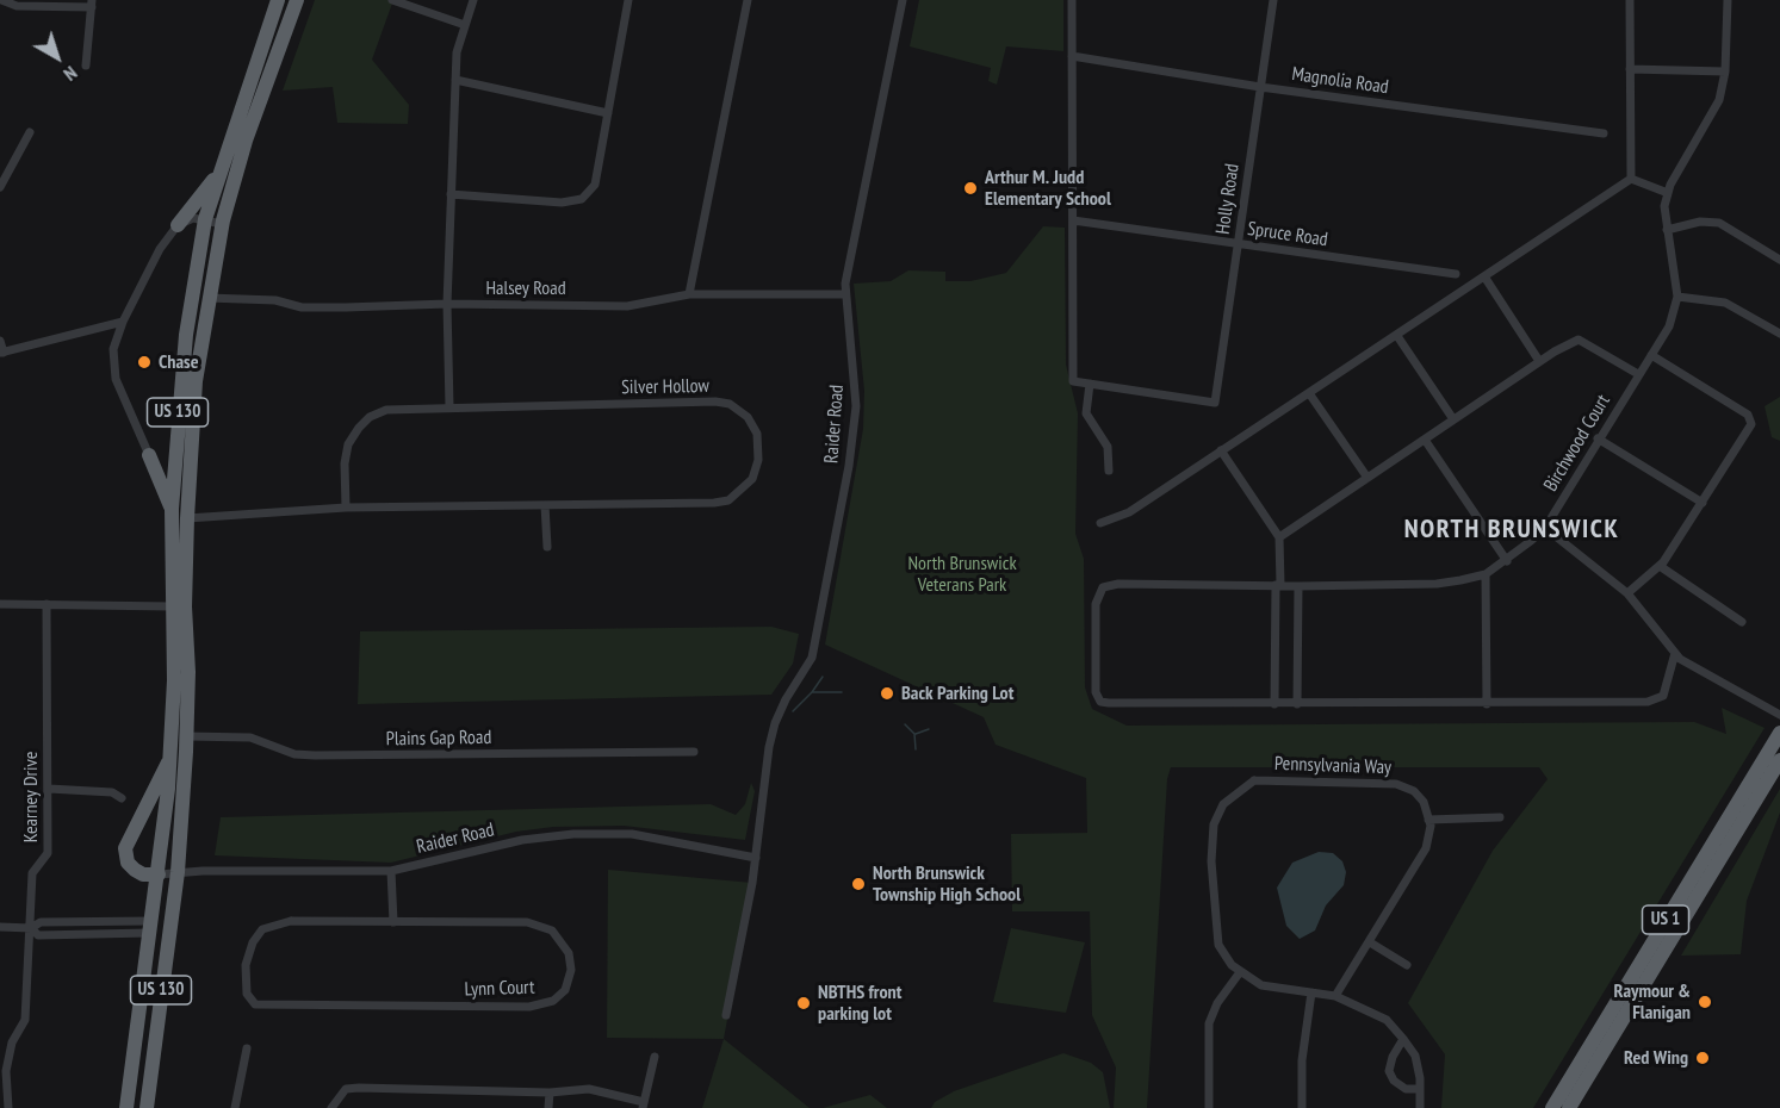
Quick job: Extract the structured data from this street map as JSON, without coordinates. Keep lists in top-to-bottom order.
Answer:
{
  "streets": {
    "highway": ["US 130", "US 1"],
    "street": [
      "Magnolia Road",
      "Holly Road",
      "Spruce Road",
      "Halsey Road",
      "Silver Hollow",
      "Raider Road",
      "Birchwood Court",
      "Plains Gap Road",
      "Pennsylvania Way",
      "Kearney Drive",
      "Lynn Court"
    ]
  },
  "crossings": [
    ["Magnolia Road", "Holly Road"],
    ["Holly Road", "Spruce Road"],
    ["Halsey Road", "US 130"],
    ["Halsey Road", "Raider Road"],
    ["Silver Hollow", "US 130"],
    ["US 130", "Raider Road"],
    ["US 130", "Plains Gap Road"]
  ],
  "districts": ["NORTH BRUNSWICK"],
  "parks": ["North Brunswick Veterans Park"],
  "places": [
    "Arthur M. Judd Elementary School",
    "Chase",
    "Back Parking Lot",
    "North Brunswick Township High School",
    "Raymour & Flanigan",
    "NBTHS front parking lot",
    "Red Wing"
  ],
  "north": "bottom right"
}
